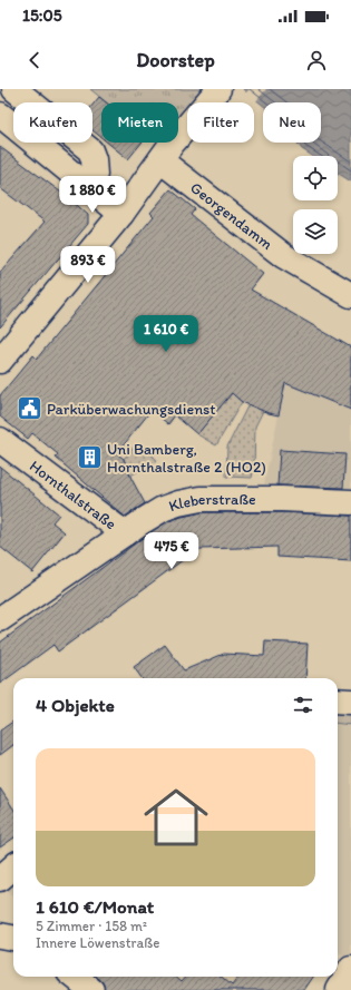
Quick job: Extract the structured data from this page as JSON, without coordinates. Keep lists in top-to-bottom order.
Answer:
{
  "streets": {
    "street": ["Georgendamm", "Hornthalstraße", "Kleberstraße"]
  },
  "crossings": [
    ["Hornthalstraße", "Kleberstraße"]
  ],
  "places": {
    "public building": ["Parküberwachungsdienst"],
    "building": ["Uni Bamberg, Hornthalstraße 2 (HO2)"]
  },
  "page": {
    "status": "15:05",
    "header": "Doorstep",
    "chip": [
      "Kaufen",
      "Mieten",
      "Filter",
      "Neu"
    ],
    "price": [
      "1 880 €",
      "893 €",
      "1 610 €",
      "475 €"
    ],
    "heading": "4 Objekte",
    "list": [
      {
        "name": "1 610 €/Monat",
        "note": "5 Zimmer · 158 m² · Innere Löwenstraße"
      }
    ]
  }
}
